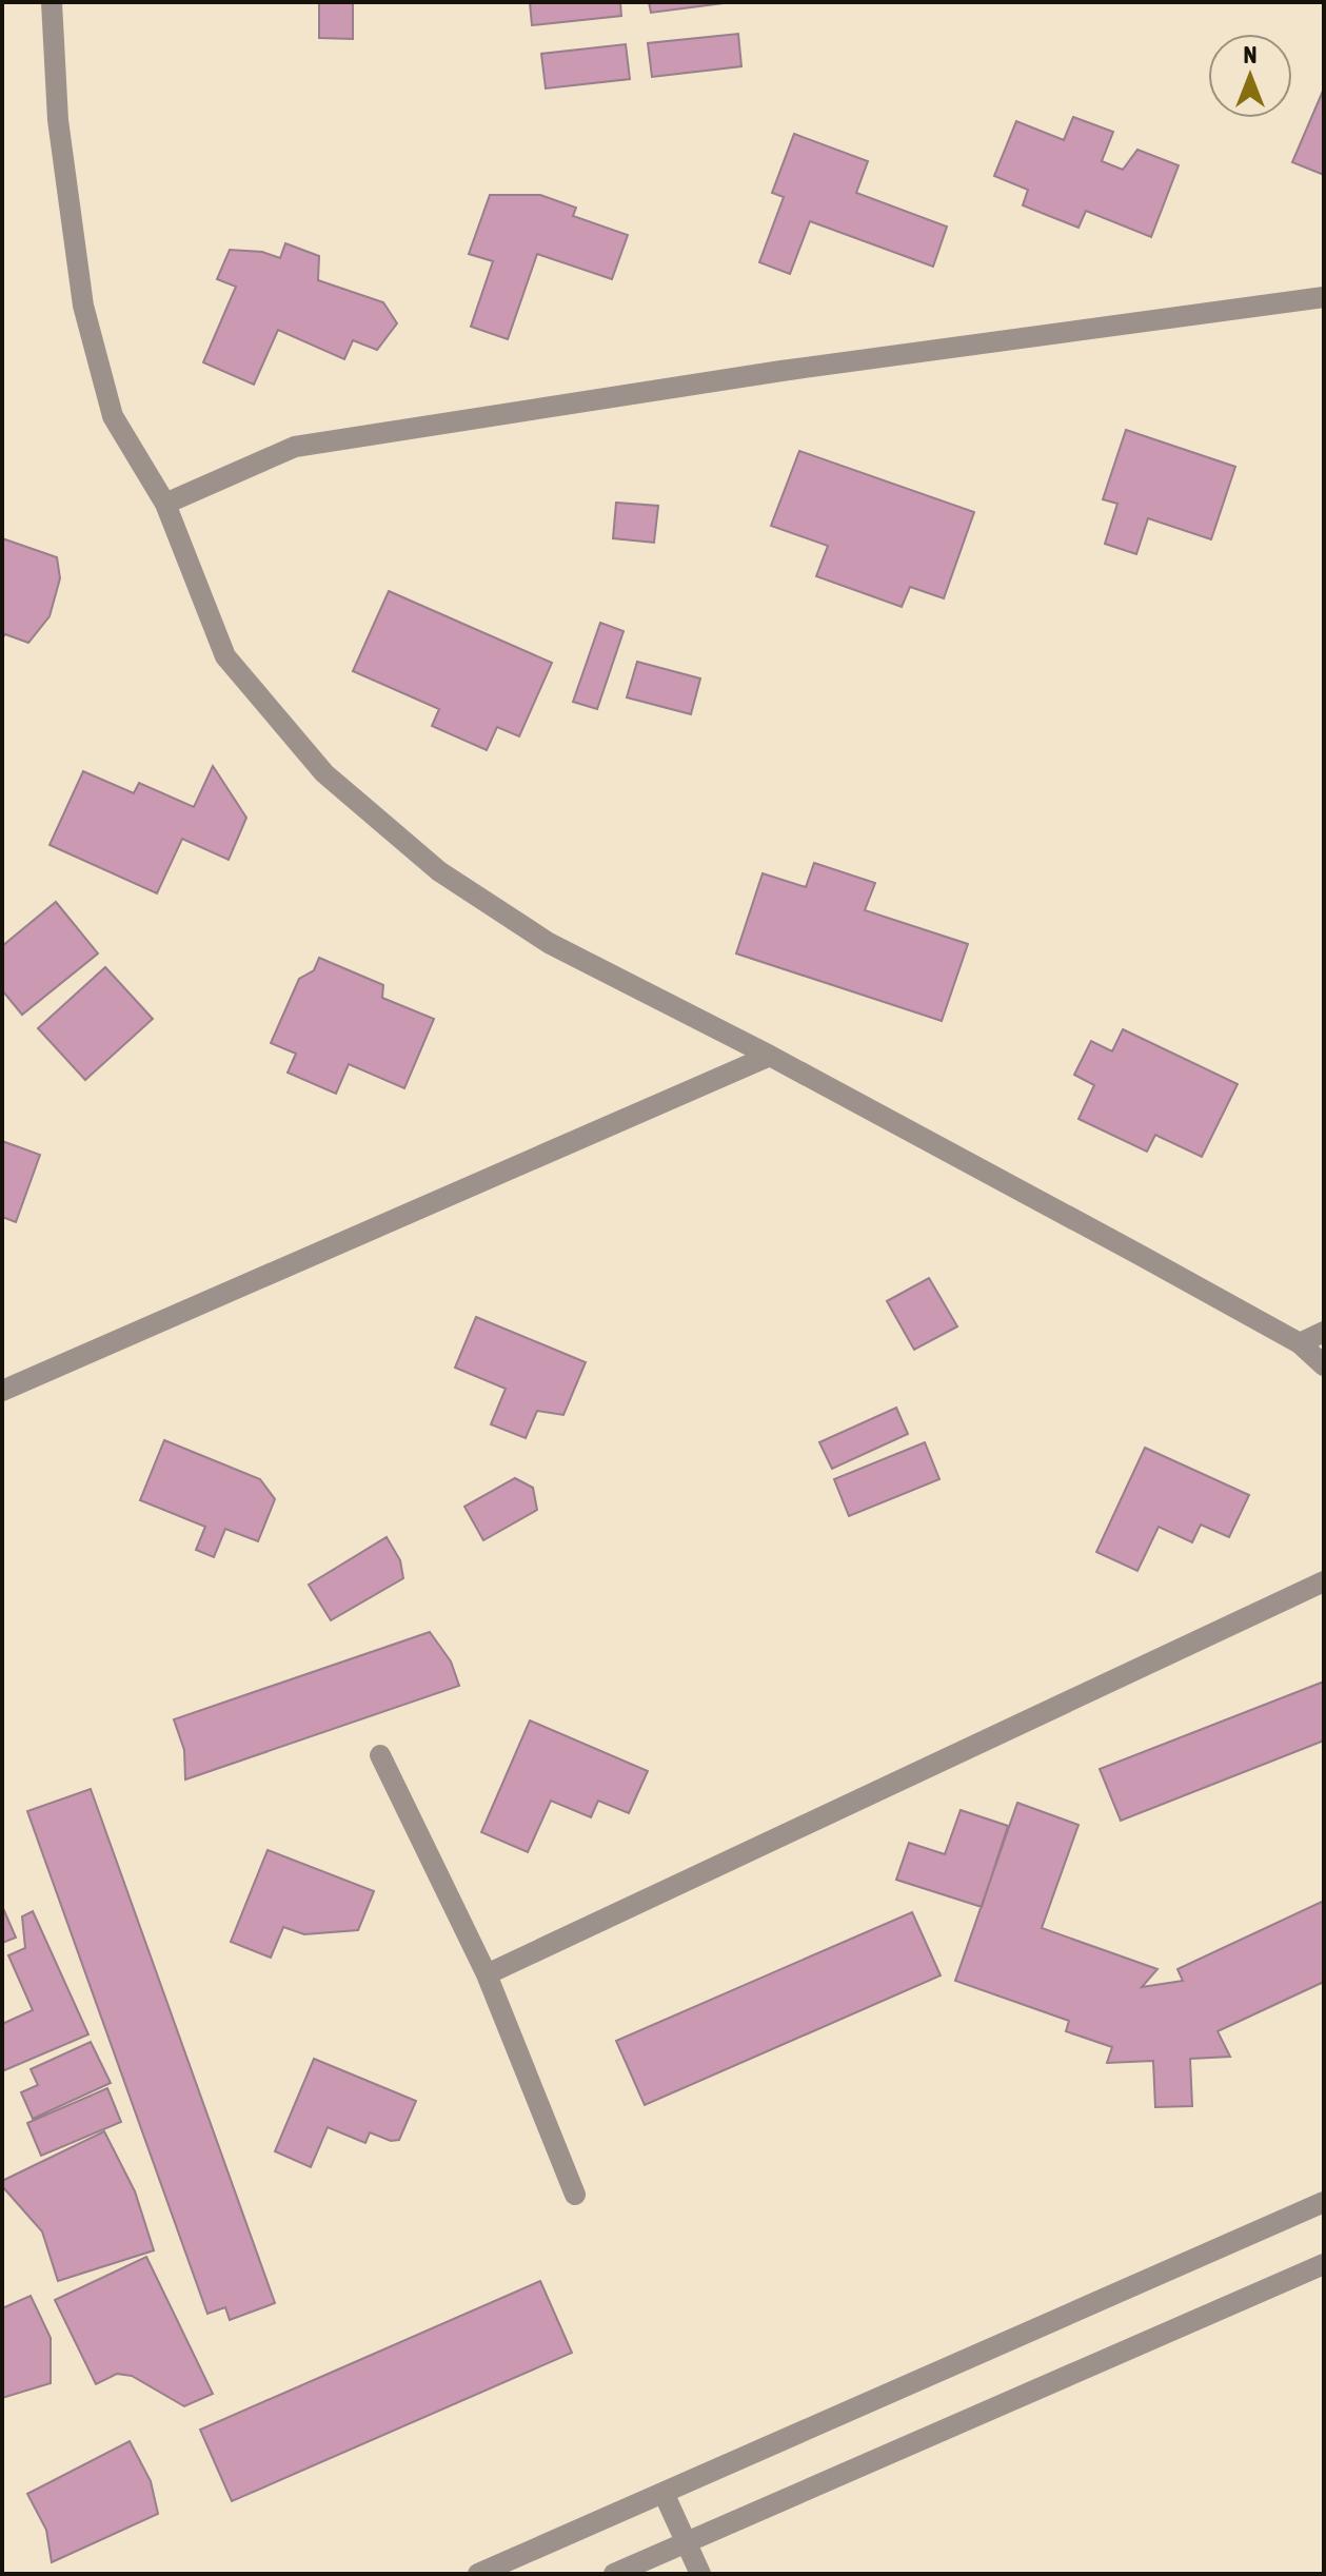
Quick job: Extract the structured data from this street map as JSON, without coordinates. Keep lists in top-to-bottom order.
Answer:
{
  "north": "top"
}
